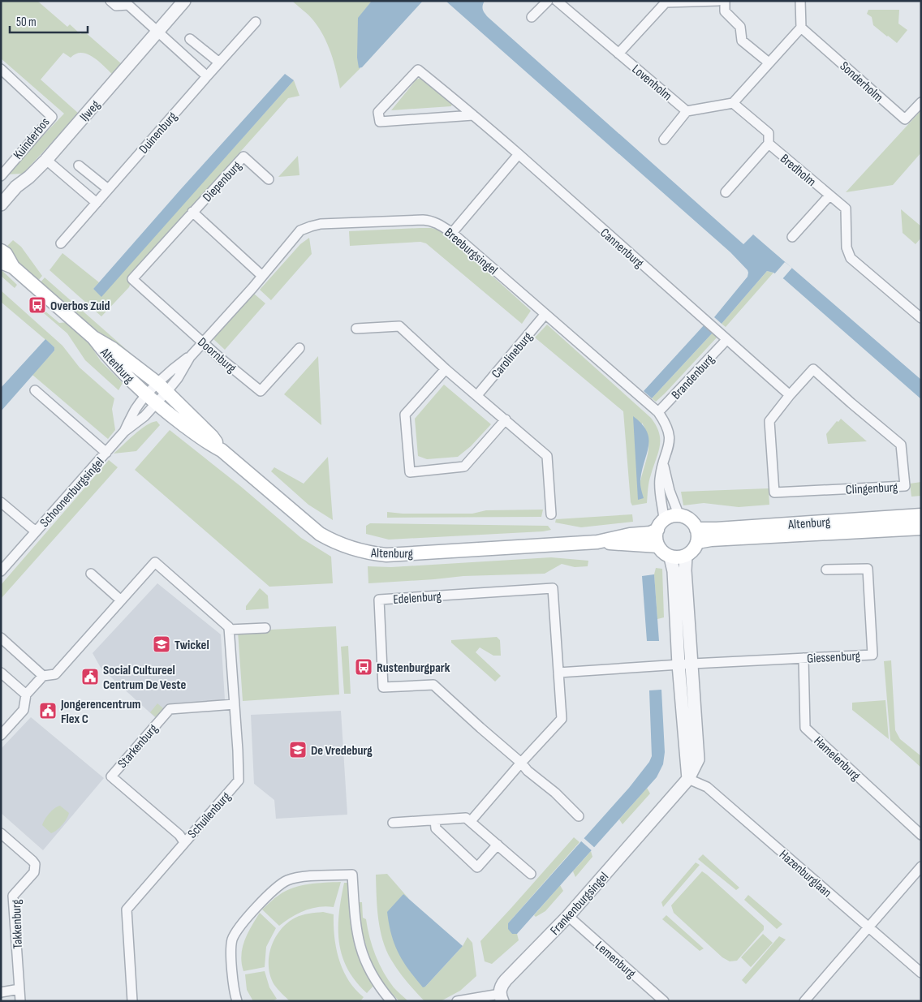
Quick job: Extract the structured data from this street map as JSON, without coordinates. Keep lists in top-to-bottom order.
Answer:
{
  "streets": {
    "main road": ["Altenburg"],
    "street": [
      "Sonderholm",
      "Lovenholm",
      "IJweg",
      "Duinenburg",
      "Kuinderbos",
      "Bredholm",
      "Diepenburg",
      "Cannenburg",
      "Breeburgsingel",
      "Doornburg",
      "Carolineburg",
      "Brandenburg",
      "Clingenburg",
      "Schoonenburgsingel",
      "Edelenburg",
      "Giessenburg",
      "Starkenburg",
      "Hamelenburg",
      "Schuilenburg",
      "Hazenburglaan",
      "Frankenburgsingel",
      "Takkenburg",
      "Lemenburg"
    ]
  },
  "crossings": [
    ["Diepenburg", "Breeburgsingel"],
    ["Diepenburg", "Doornburg"],
    ["Cannenburg", "Brandenburg"],
    ["Breeburgsingel", "Doornburg"],
    ["Breeburgsingel", "Carolineburg"],
    ["Breeburgsingel", "Altenburg"],
    ["Breeburgsingel", "Brandenburg"],
    ["Breeburgsingel", "Schoonenburgsingel"],
    ["Breeburgsingel", "Frankenburgsingel"],
    ["Altenburg", "Schoonenburgsingel"],
    ["Altenburg", "Frankenburgsingel"],
    ["Giessenburg", "Hamelenburg"],
    ["Giessenburg", "Frankenburgsingel"],
    ["Starkenburg", "Schuilenburg"],
    ["Hazenburglaan", "Frankenburgsingel"],
    ["Frankenburgsingel", "Lemenburg"]
  ],
  "places": {
    "bus stop": ["Overbos Zuid", "Rustenburgpark"],
    "school or university": ["Twickel", "De Vredeburg"],
    "public building": ["Social Cultureel Centrum De Veste", "Jongerencentrum Flex C"]
  },
  "scale_bar": "50 m"
}
